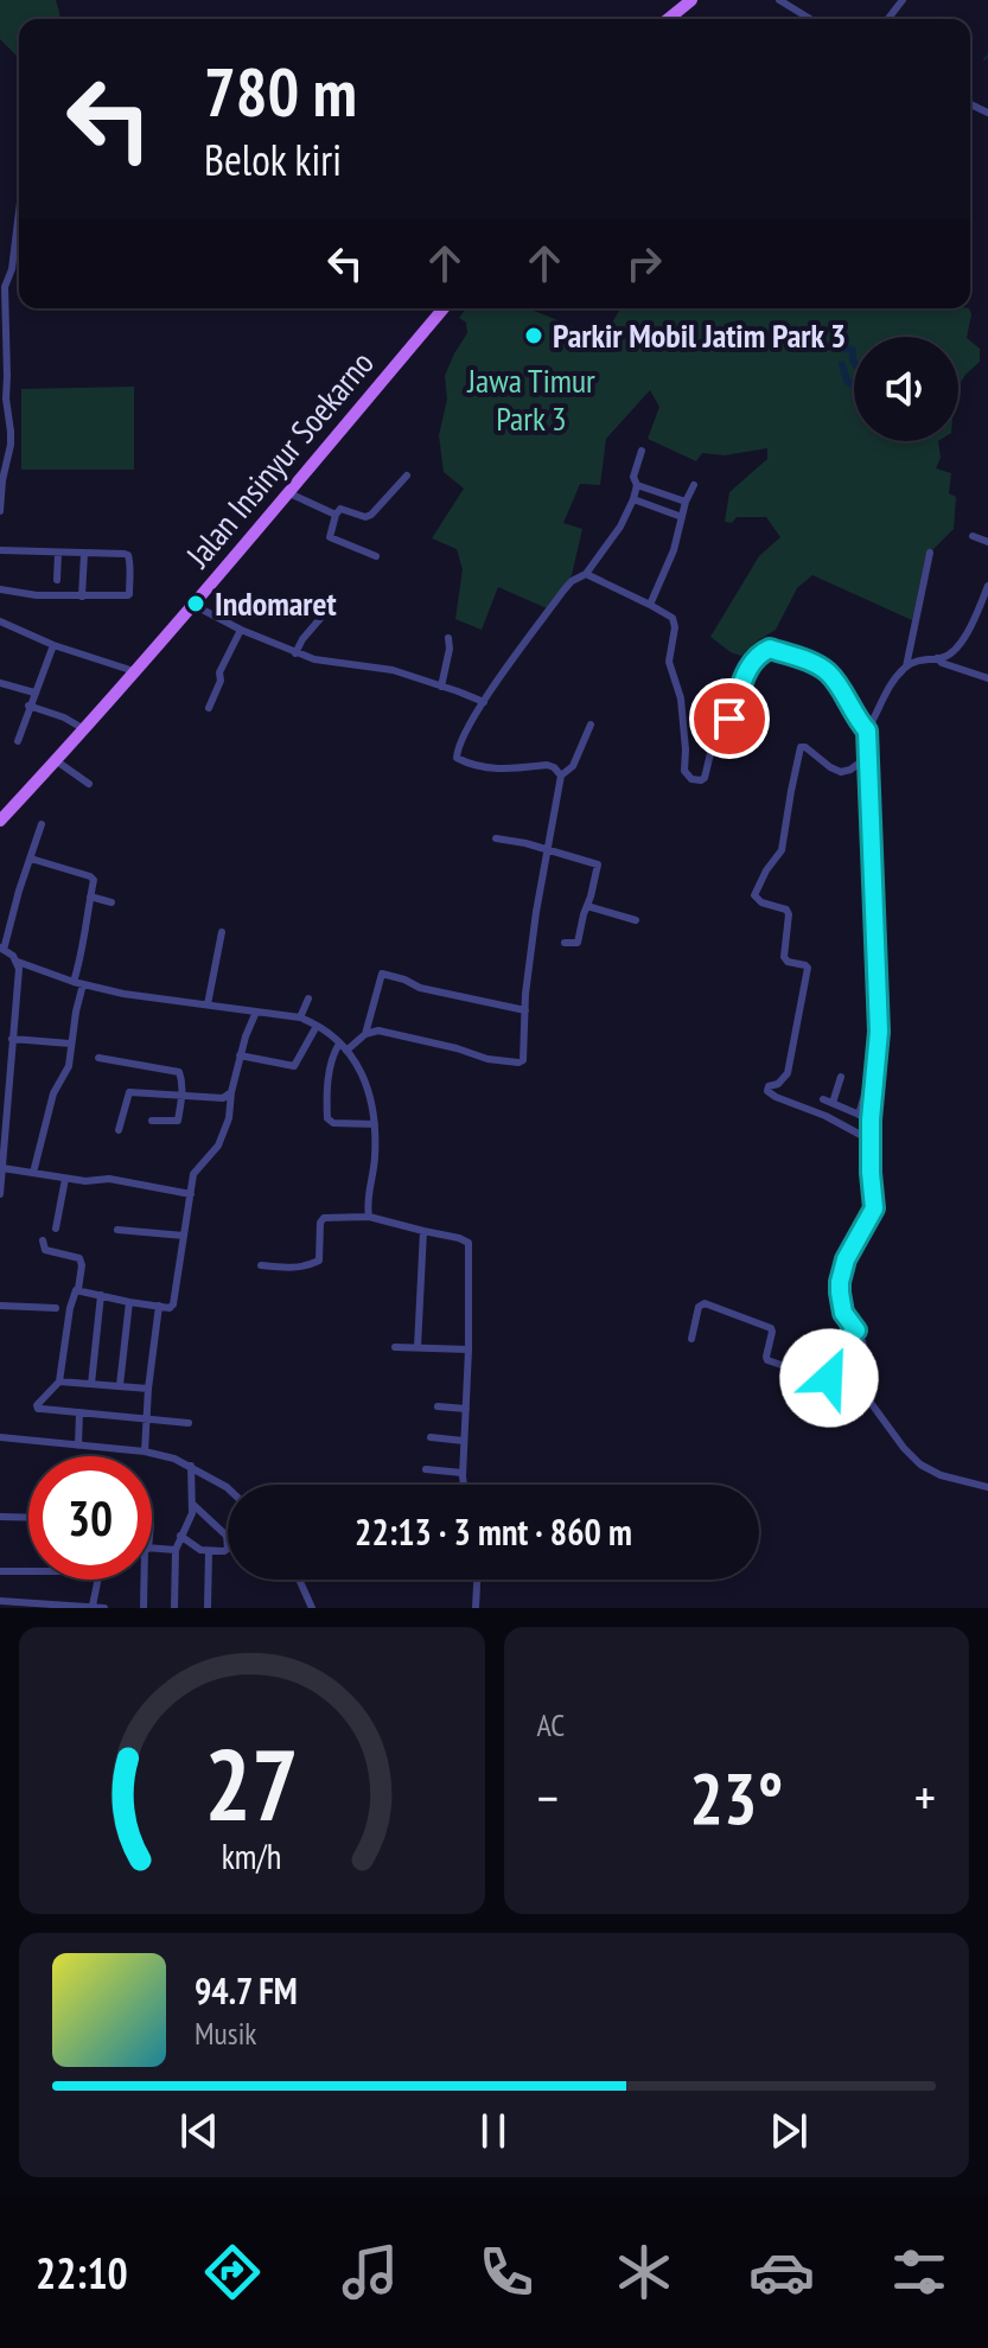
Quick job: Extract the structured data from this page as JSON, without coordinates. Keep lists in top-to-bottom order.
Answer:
{
  "streets": {
    "main road": ["Jalan Insinyur Soekarno"]
  },
  "parks": ["Jawa Timur Park 3"],
  "places": ["Parkir Mobil Jatim Park 3", "Indomaret"],
  "page": {
    "turn": ["780 m", "Belok kiri"],
    "limit": "30",
    "trip": "22:13 · 3 mnt · 860 m",
    "tile": "AC",
    "heat": ["−", "23°", "+"],
    "song": ["94.7 FM", "Musik"],
    "tabs": "22:10",
    "gauge": ["27", "km/h"]
  }
}
